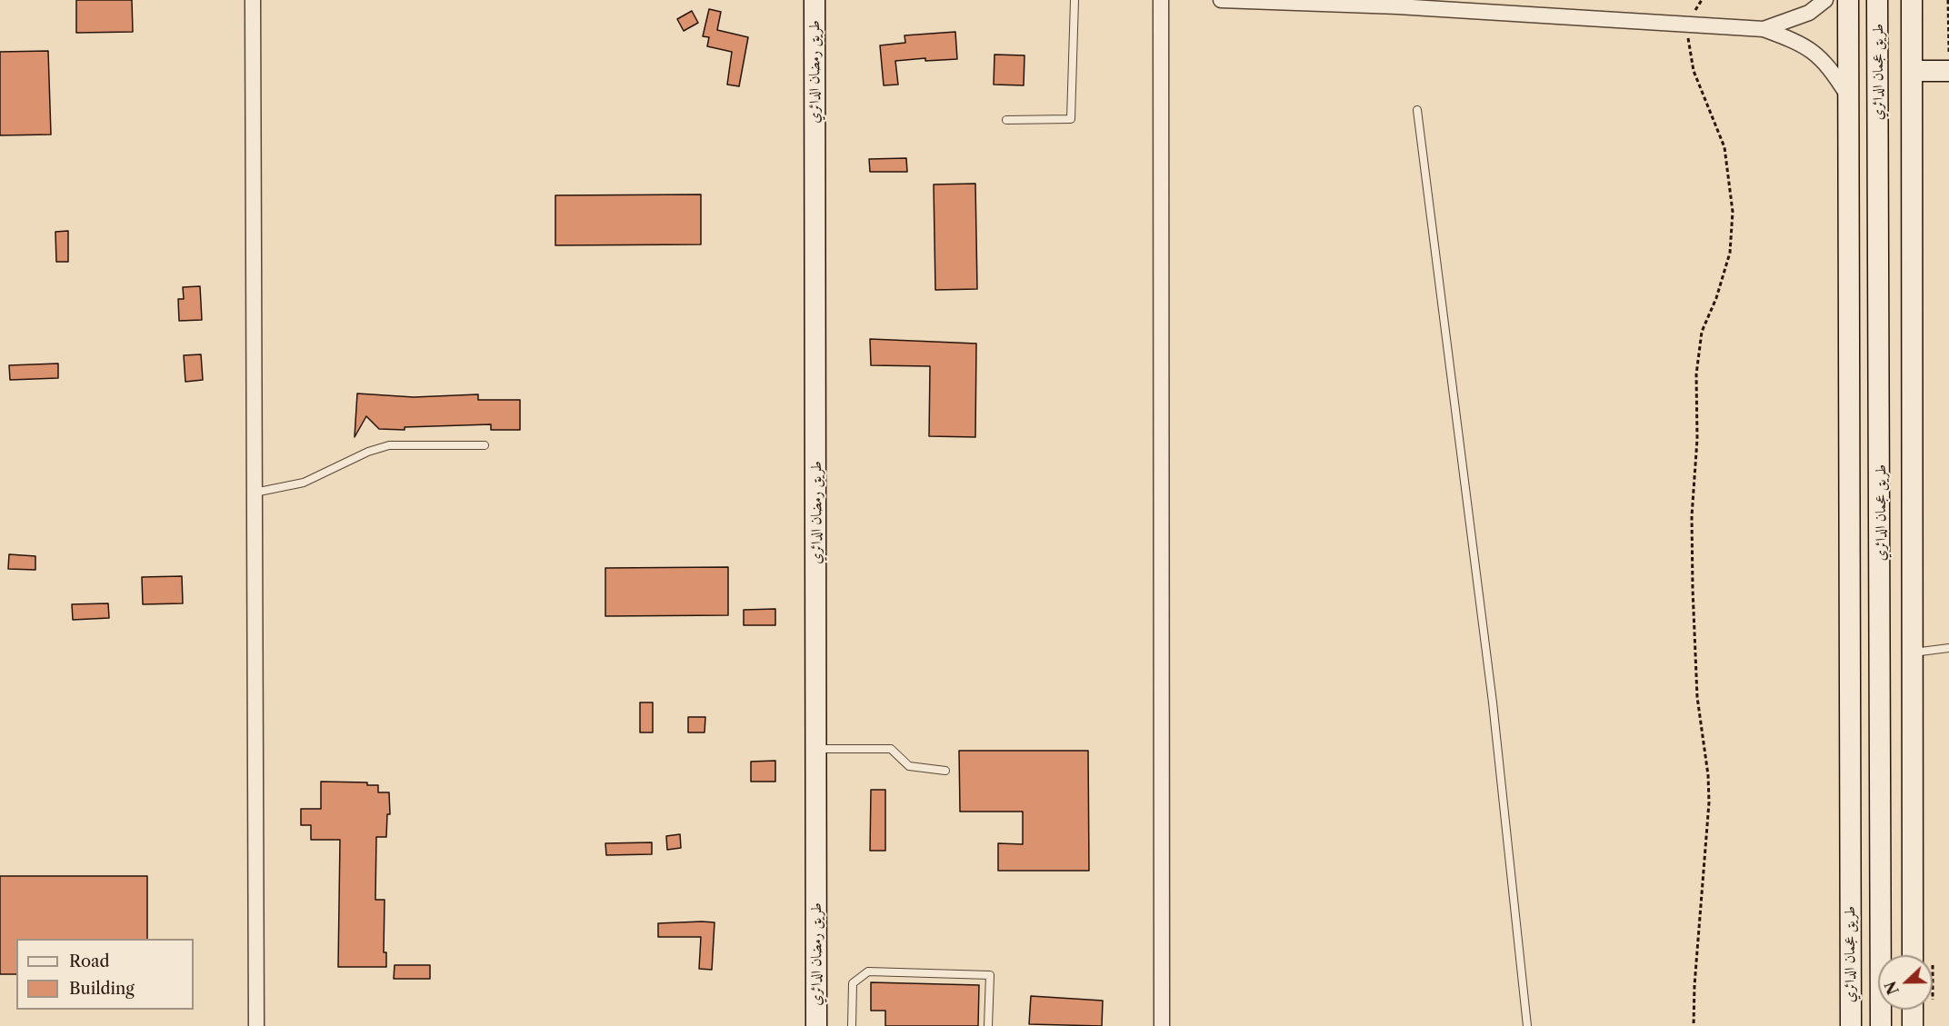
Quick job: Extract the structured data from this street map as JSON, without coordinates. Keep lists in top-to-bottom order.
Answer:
{
  "streets": {
    "main road": ["طريق رمضان الدائري", "طريق عجمان الدائري"]
  },
  "legend": ["Road", "Building"],
  "north": "left"
}
